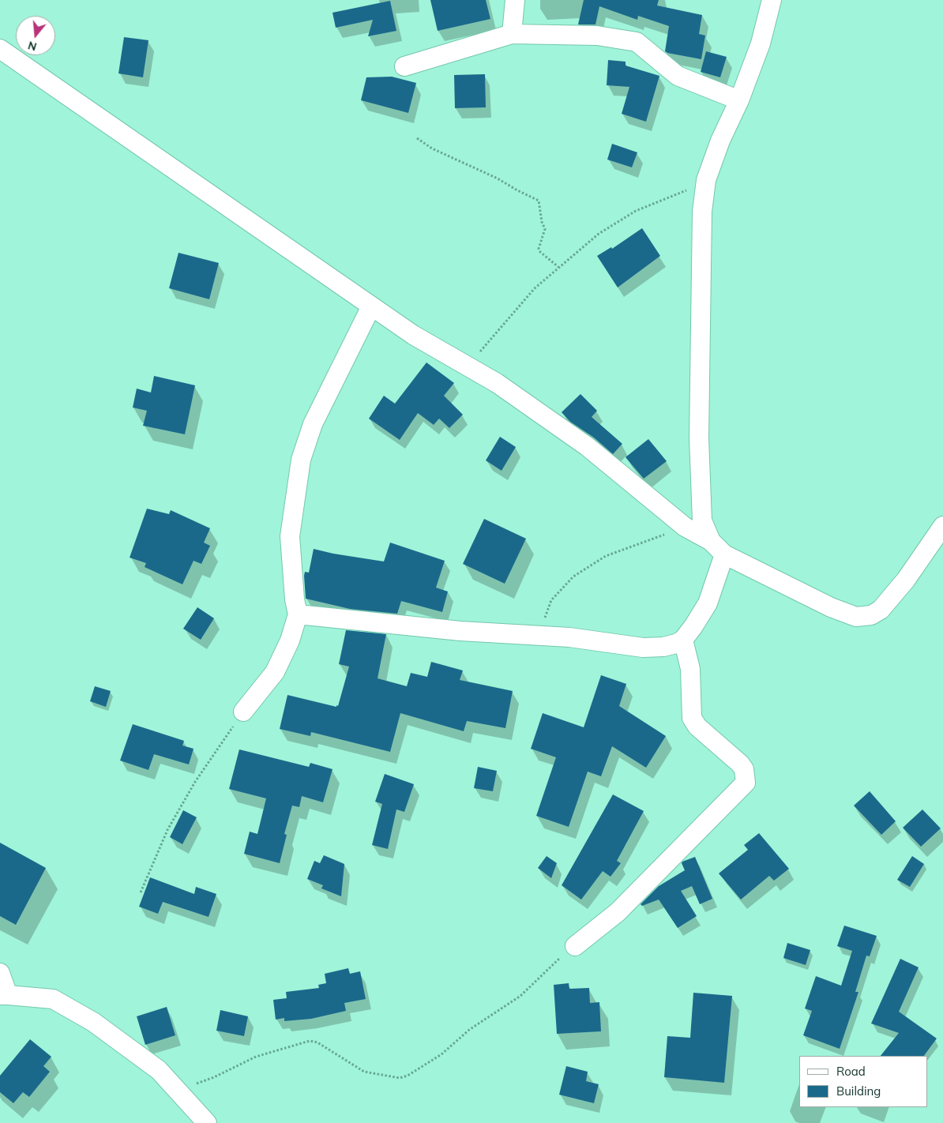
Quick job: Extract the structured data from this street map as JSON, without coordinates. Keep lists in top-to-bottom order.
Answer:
{
  "legend": ["Road", "Building"],
  "north": "bottom"
}
